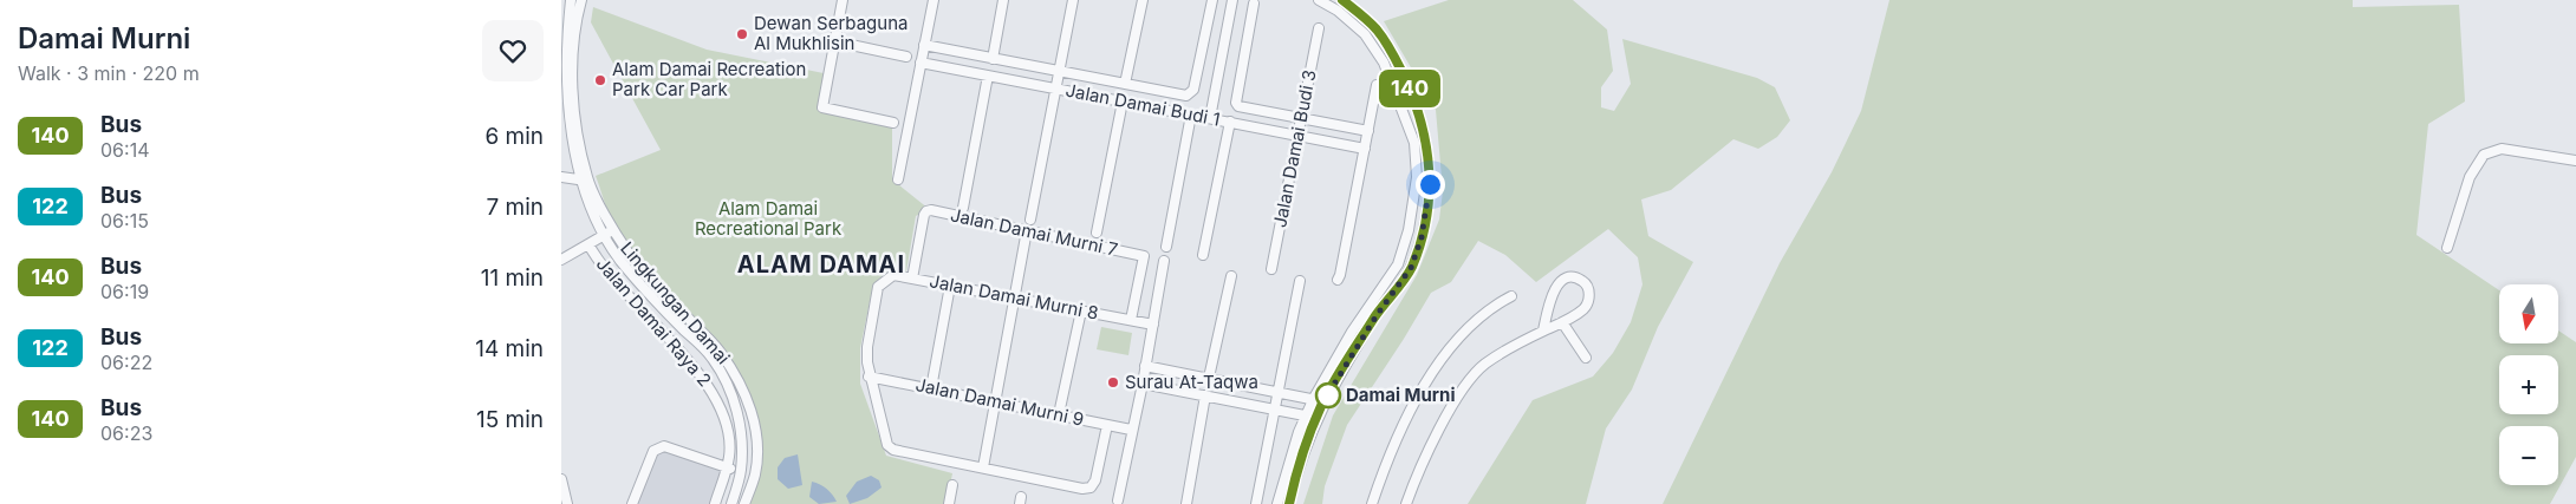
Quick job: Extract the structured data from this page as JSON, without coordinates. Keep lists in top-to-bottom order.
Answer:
{
  "streets": {
    "street": [
      "Jalan Damai Budi 1",
      "Jalan Damai Budi 3",
      "Jalan Damai Murni 7",
      "Jalan Damai Murni 8",
      "Lingkungan Damai",
      "Jalan Damai Raya 2",
      "Jalan Damai Murni 9"
    ]
  },
  "crossings": [
    ["Jalan Damai Budi 1", "Jalan Damai Budi 3"],
    ["Jalan Damai Murni 7", "Jalan Damai Murni 8"],
    ["Jalan Damai Murni 8", "Jalan Damai Murni 9"]
  ],
  "districts": ["ALAM DAMAI"],
  "parks": ["Alam Damai Recreational Park"],
  "places": [
    "Dewan Serbaguna Al Mukhlisin",
    "Alam Damai Recreation Park Car Park",
    "Surau At-Taqwa",
    "Damai Murni"
  ],
  "lines": ["bus line 140"],
  "north": "bottom",
  "page": {
    "heading": ["Damai Murni", "Walk · 3 min · 220 m"],
    "on_map": "140",
    "list": [
      {
        "mark": "140",
        "name": "Bus",
        "note": "06:14",
        "value": "6 min"
      },
      {
        "mark": "122",
        "name": "Bus",
        "note": "06:15",
        "value": "7 min"
      },
      {
        "mark": "140",
        "name": "Bus",
        "note": "06:19",
        "value": "11 min"
      },
      {
        "mark": "122",
        "name": "Bus",
        "note": "06:22",
        "value": "14 min"
      },
      {
        "mark": "140",
        "name": "Bus",
        "note": "06:23",
        "value": "15 min"
      }
    ],
    "map_buttons": ["+", "−"]
  }
}
